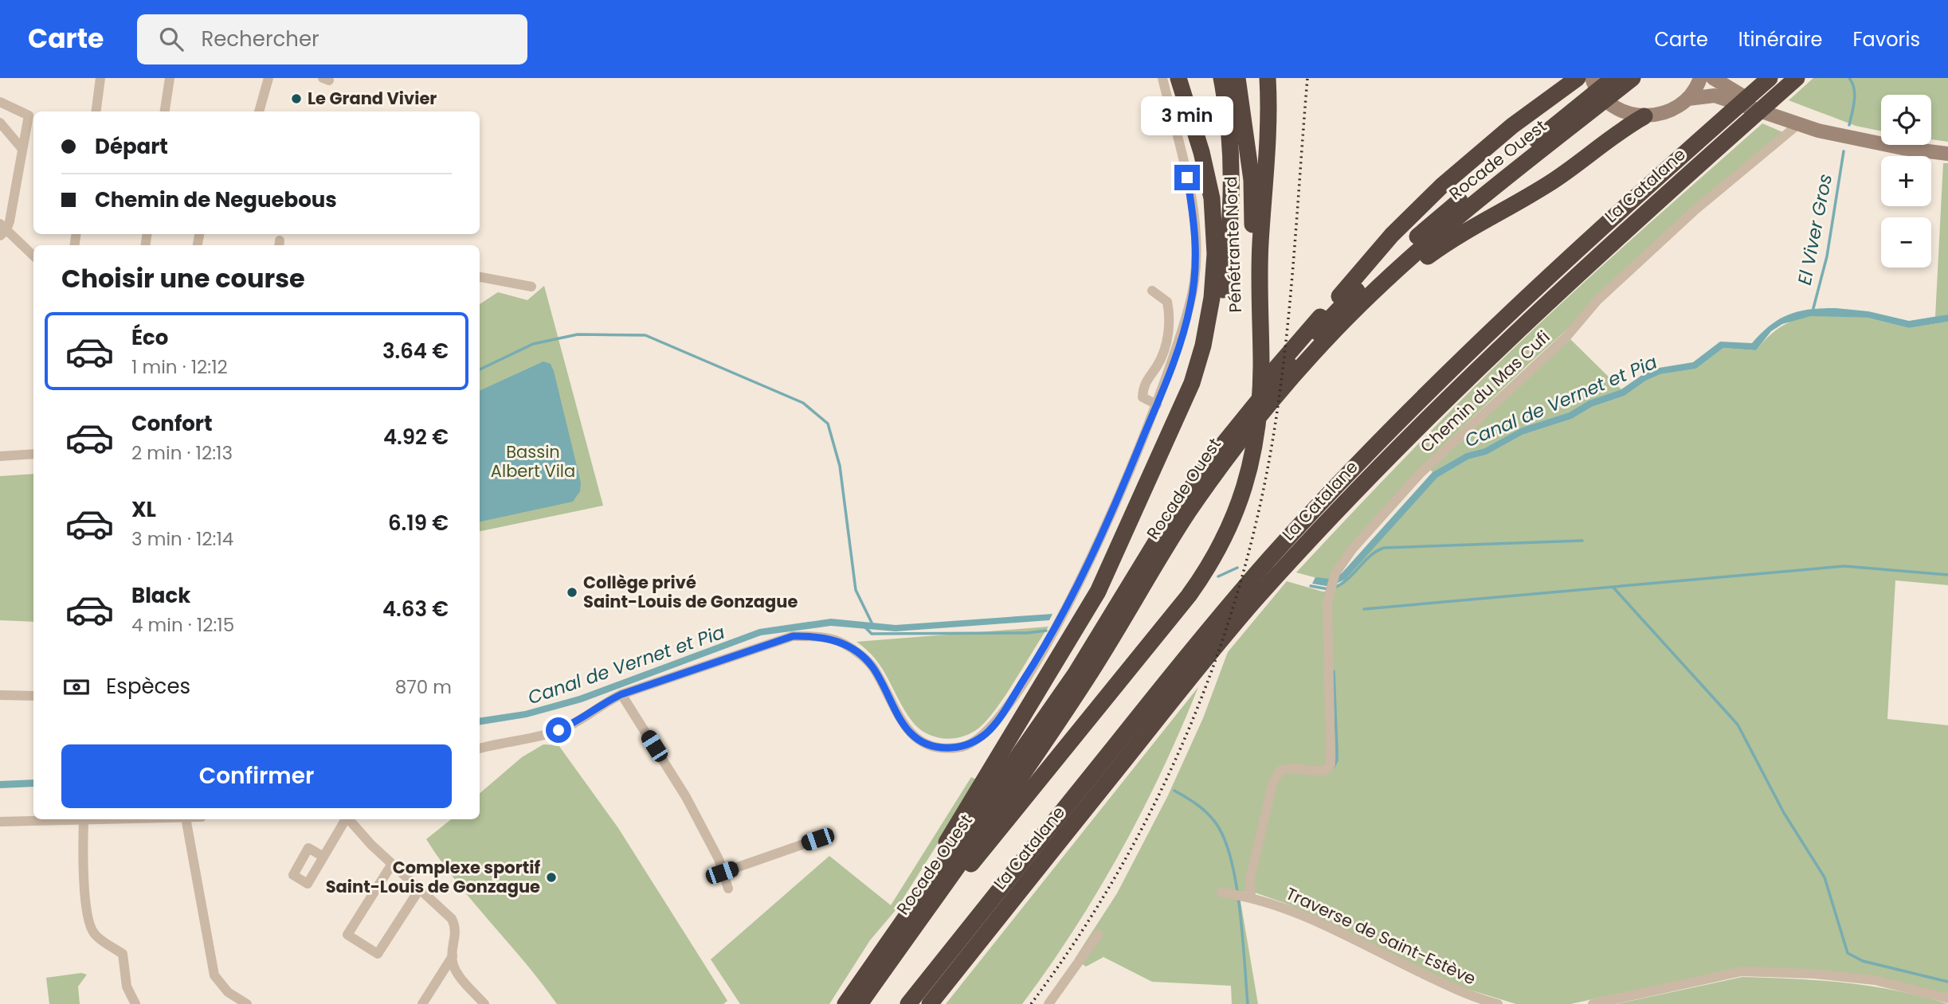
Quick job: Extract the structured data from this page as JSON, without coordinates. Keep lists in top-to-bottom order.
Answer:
{
  "streets": {
    "highway": ["Rocade Ouest", "La Catalane", "Pénétrante Nord"],
    "street": ["Chemin du Mas Cufi", "Traverse de Saint-Estève"]
  },
  "crossings": [
    ["Rocade Ouest", "Pénétrante Nord"],
    ["Chemin du Mas Cufi", "Traverse de Saint-Estève"]
  ],
  "water": ["El Viver Gros", "Canal de Vernet et Pia"],
  "parks": ["Bassin Albert Vila"],
  "places": ["Le Grand Vivier", "Collège privé Saint-Louis de Gonzague", "Complexe sportif Saint-Louis de Gonzague"],
  "page": {
    "header": "Carte",
    "search": "Rechercher",
    "nav": ["Carte", "Itinéraire", "Favoris"],
    "map_buttons": ["+", "−"],
    "bubble": "3 min",
    "banner": ["Départ", "Chemin de Neguebous"],
    "heading": "Choisir une course",
    "list": [
      {
        "name": "Éco",
        "note": "1 min · 12:12",
        "value": "3.64 €"
      },
      {
        "name": "Confort",
        "note": "2 min · 12:13",
        "value": "4.92 €"
      },
      {
        "name": "XL",
        "note": "3 min · 12:14",
        "value": "6.19 €"
      },
      {
        "name": "Black",
        "note": "4 min · 12:15",
        "value": "4.63 €"
      }
    ],
    "pay": ["Espèces", "870 m"],
    "buttons": "Confirmer"
  }
}
